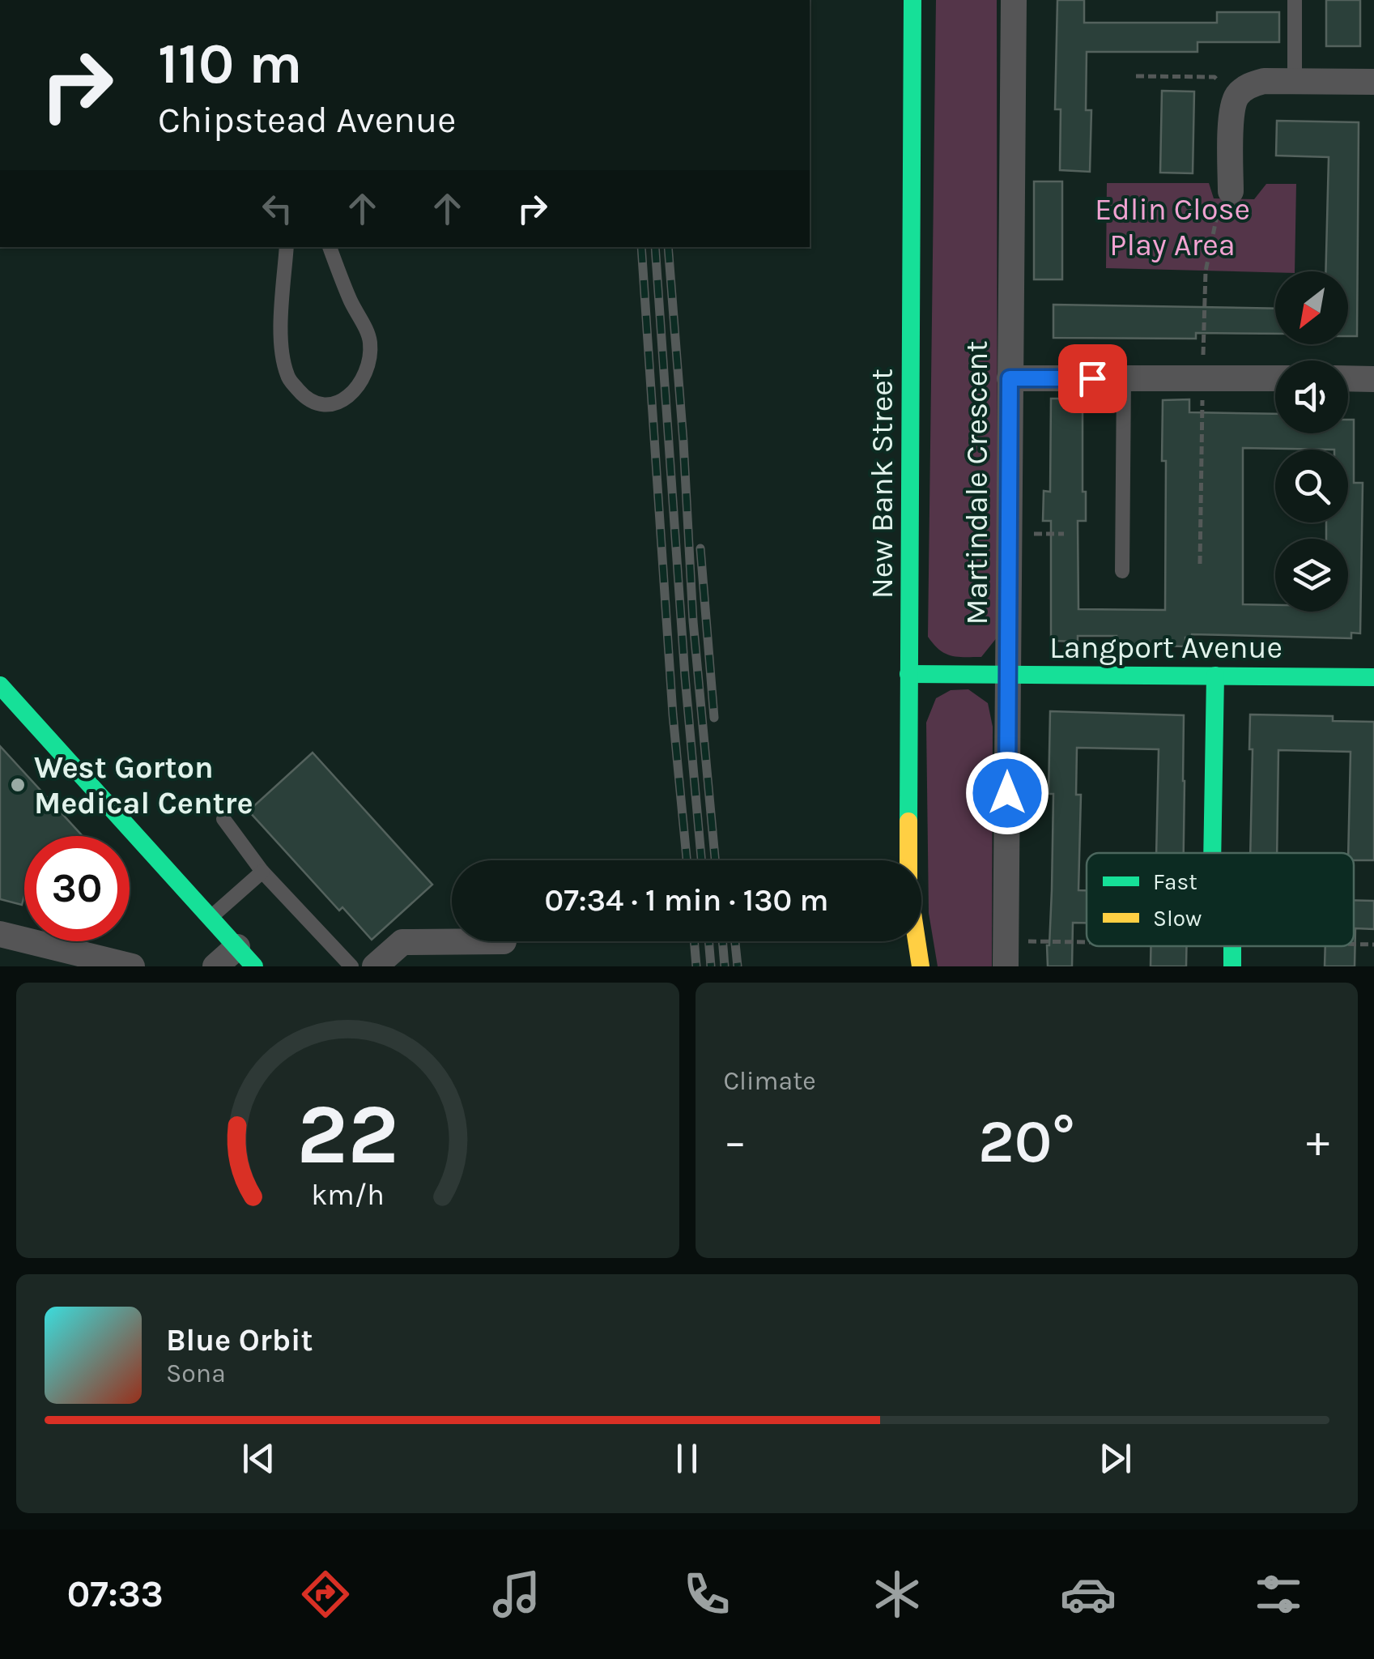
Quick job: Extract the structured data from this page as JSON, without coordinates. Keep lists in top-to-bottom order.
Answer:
{
  "streets": {
    "main road": ["New Bank Street", "Langport Avenue"],
    "street": ["Martindale Crescent"]
  },
  "crossings": [
    ["Martindale Crescent", "Langport Avenue"],
    ["New Bank Street", "Langport Avenue"]
  ],
  "parks": ["Edlin Close Play Area"],
  "places": ["West Gorton Medical Centre"],
  "legend": ["Fast", "Slow"],
  "north": "bottom left",
  "page": {
    "turn": ["110 m", "Chipstead Avenue"],
    "limit": "30",
    "trip": "07:34 · 1 min · 130 m",
    "tile": "Climate",
    "heat": ["−", "20°", "+"],
    "song": ["Blue Orbit", "Sona"],
    "tabs": "07:33",
    "gauge": ["22", "km/h"]
  }
}
